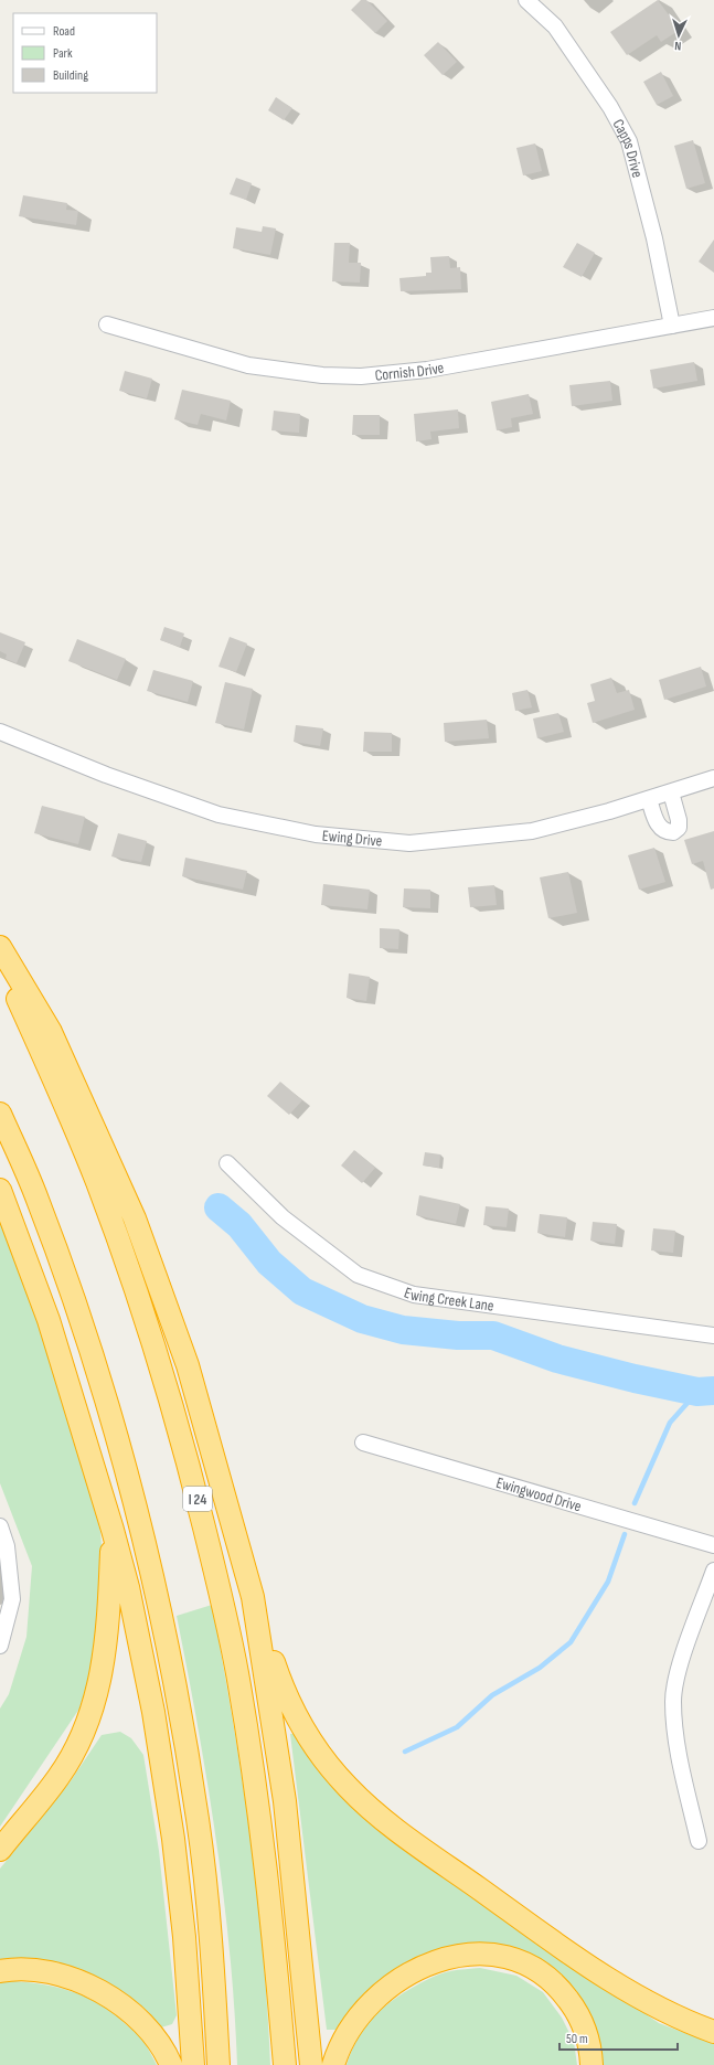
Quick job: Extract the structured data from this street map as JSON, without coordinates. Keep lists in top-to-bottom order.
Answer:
{
  "streets": {
    "highway": ["I 24"],
    "street": [
      "Capps Drive",
      "Cornish Drive",
      "Ewing Drive",
      "Ewing Creek Lane",
      "Ewingwood Drive"
    ]
  },
  "crossings": [
    ["Capps Drive", "Cornish Drive"]
  ],
  "legend": ["Road", "Park", "Building"],
  "scale_bar": "50 m",
  "north": "bottom"
}
